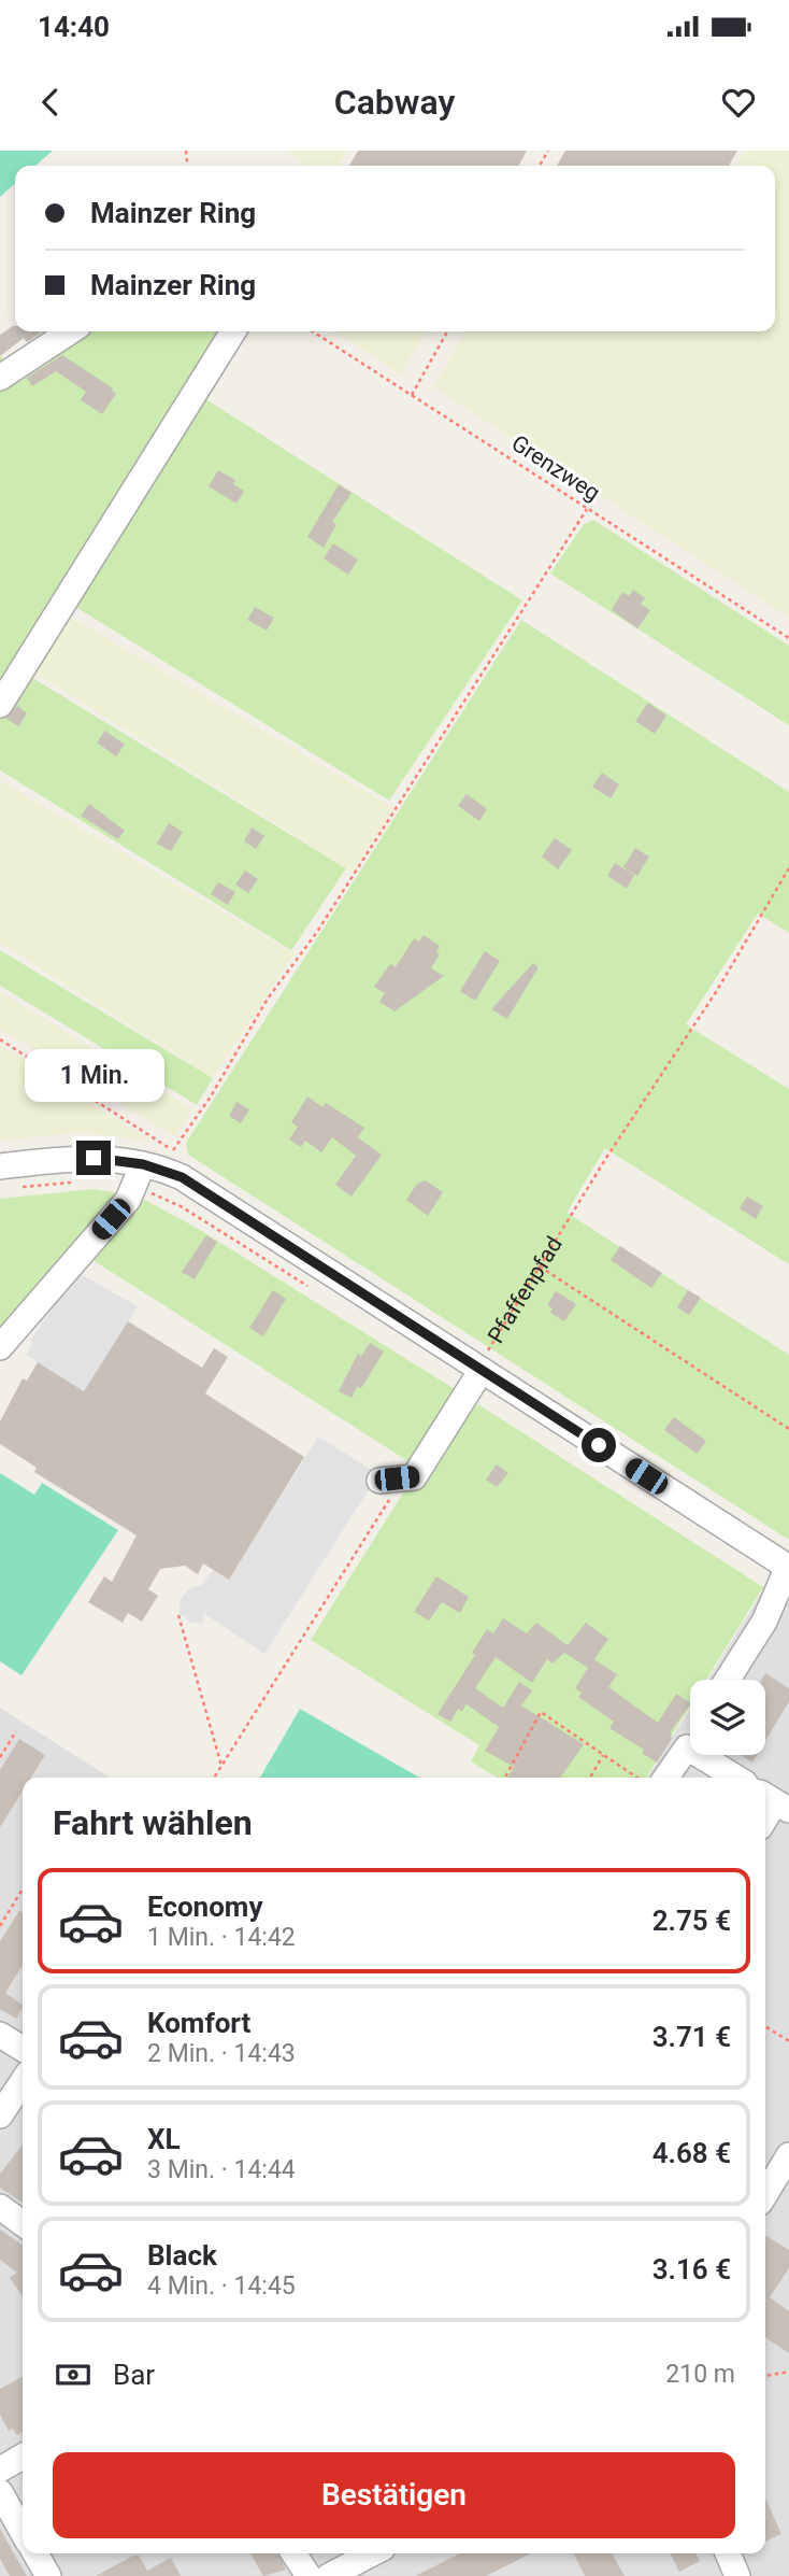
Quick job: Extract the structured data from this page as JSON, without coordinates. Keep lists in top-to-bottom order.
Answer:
{
  "streets": {
    "street": ["Pfaffenpfad"],
    "path": ["Grenzweg"]
  },
  "page": {
    "status": "14:40",
    "header": "Cabway",
    "banner": ["Mainzer Ring", "Mainzer Ring"],
    "bubble": "1 Min.",
    "heading": "Fahrt wählen",
    "list": [
      {
        "name": "Economy",
        "note": "1 Min. · 14:42",
        "value": "2.75 €"
      },
      {
        "name": "Komfort",
        "note": "2 Min. · 14:43",
        "value": "3.71 €"
      },
      {
        "name": "XL",
        "note": "3 Min. · 14:44",
        "value": "4.68 €"
      },
      {
        "name": "Black",
        "note": "4 Min. · 14:45",
        "value": "3.16 €"
      }
    ],
    "pay": ["Bar", "210 m"],
    "buttons": "Bestätigen"
  }
}
